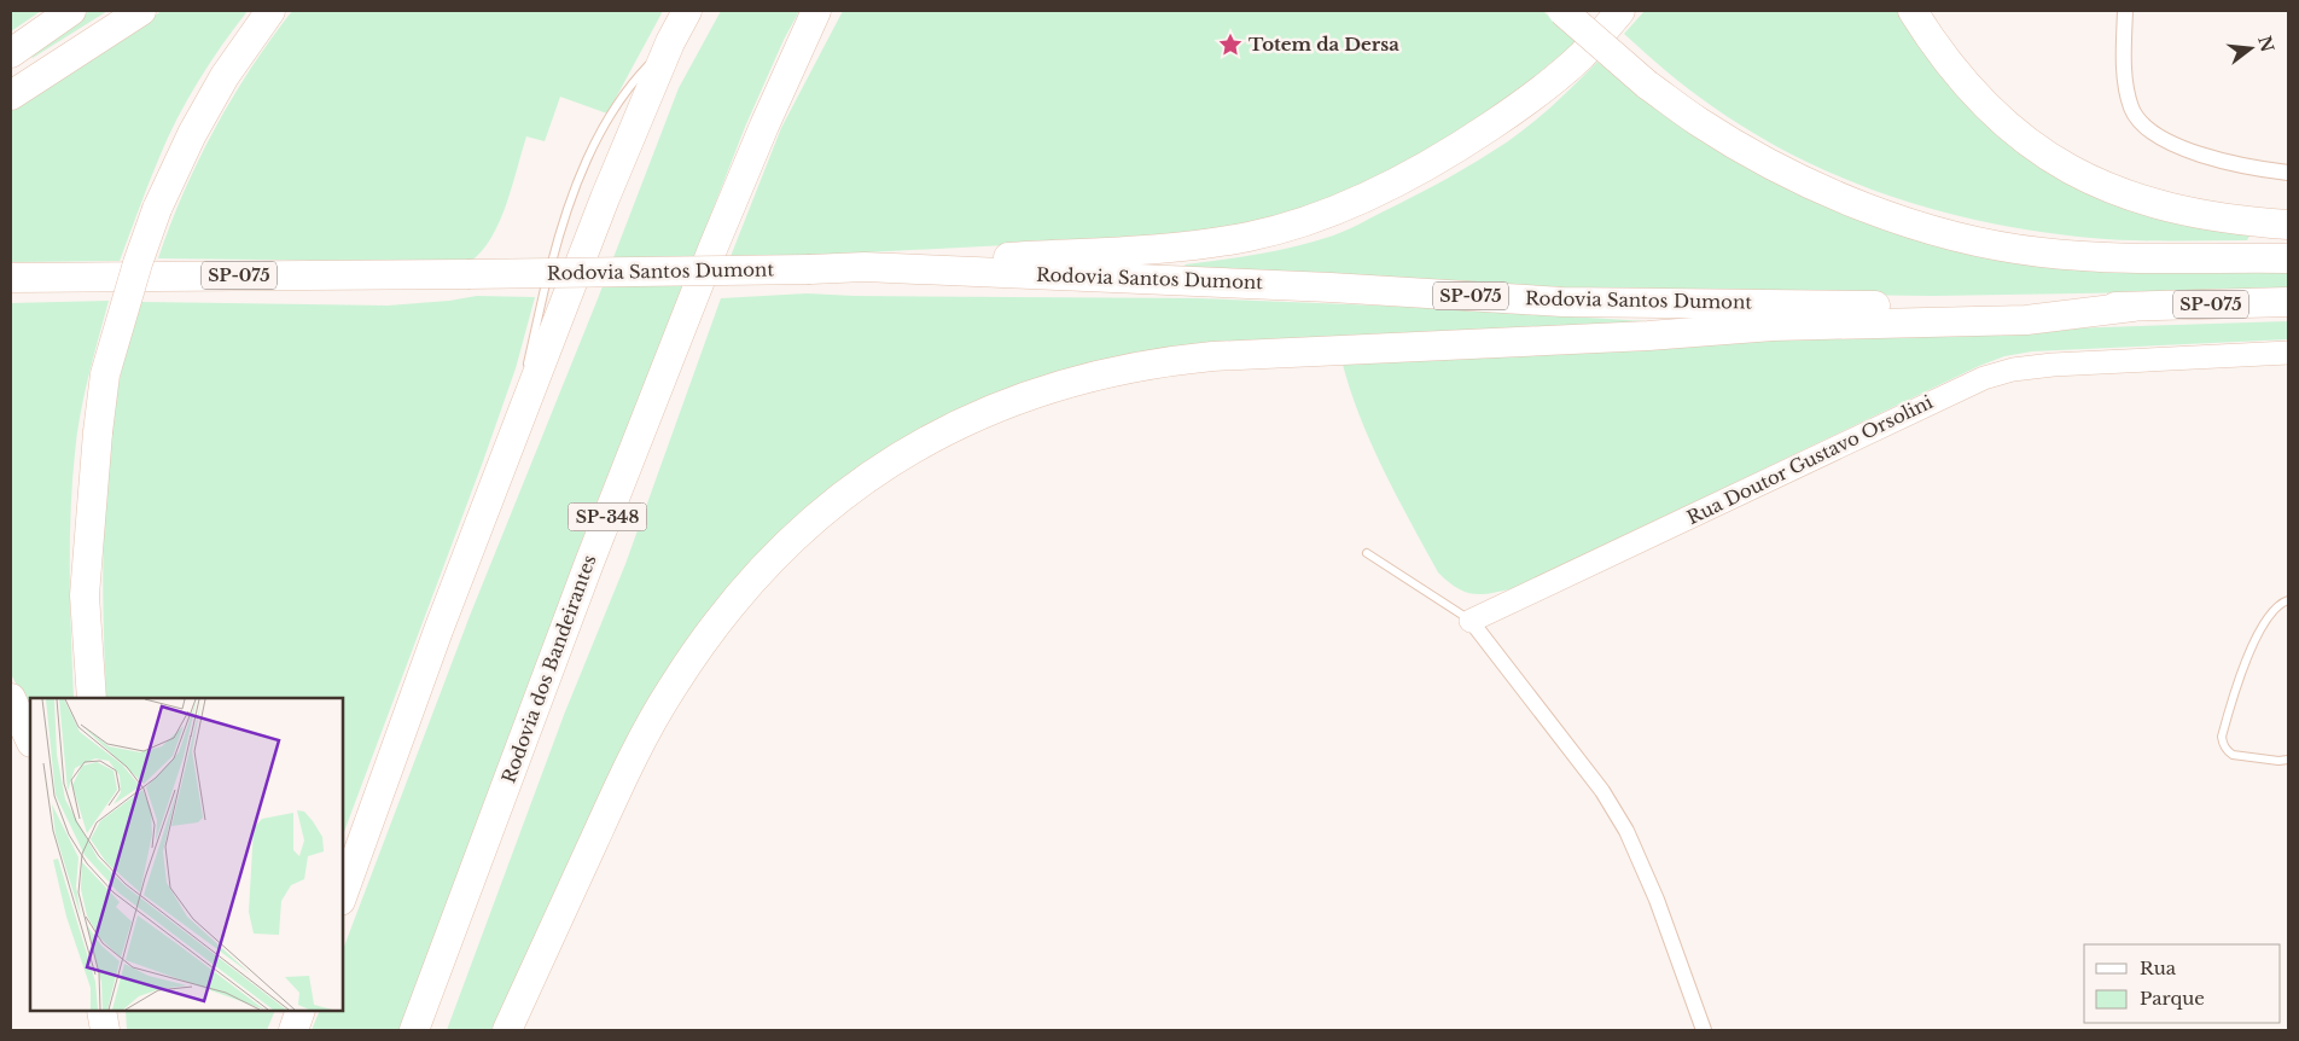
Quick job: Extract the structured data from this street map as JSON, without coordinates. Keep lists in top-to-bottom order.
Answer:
{
  "streets": {
    "highway": [
      "Rodovia Santos Dumont",
      "SP-075",
      "SP-348",
      "Rodovia dos Bandeirantes"
    ],
    "street": ["Rua Doutor Gustavo Orsolini"]
  },
  "places": {
    "place": ["Totem da Dersa"]
  },
  "legend": ["Rua", "Parque"],
  "north": "right"
}
